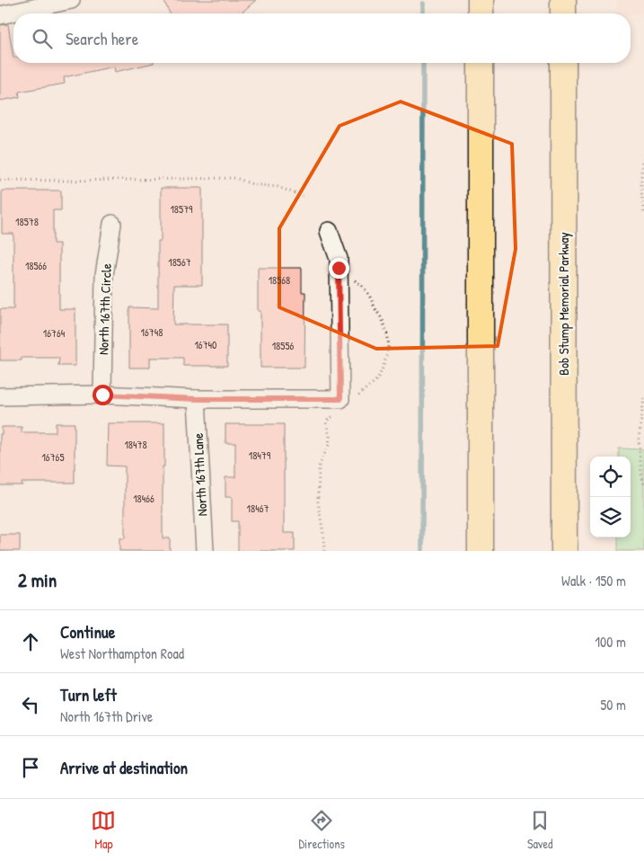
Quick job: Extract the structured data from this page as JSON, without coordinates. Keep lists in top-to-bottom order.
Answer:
{
  "streets": {
    "highway": ["Bob Stump Memorial Parkway"],
    "street": ["North 167th Circle", "North 167th Lane"]
  },
  "house_numbers": [
    "18579",
    "18578",
    "18567",
    "18566",
    "18568",
    "16748",
    "16764",
    "16740",
    "18556",
    "18478",
    "18479",
    "16765",
    "18466",
    "18467"
  ],
  "page": {
    "search": "Search here",
    "heading": ["2 min", "Walk · 150 m"],
    "list": [
      ["Continue", "West Northampton Road", "100 m"],
      ["Turn left", "North 167th Drive", "50 m"],
      "Arrive at destination"
    ],
    "nav": ["Map", "Directions", "Saved"]
  }
}
